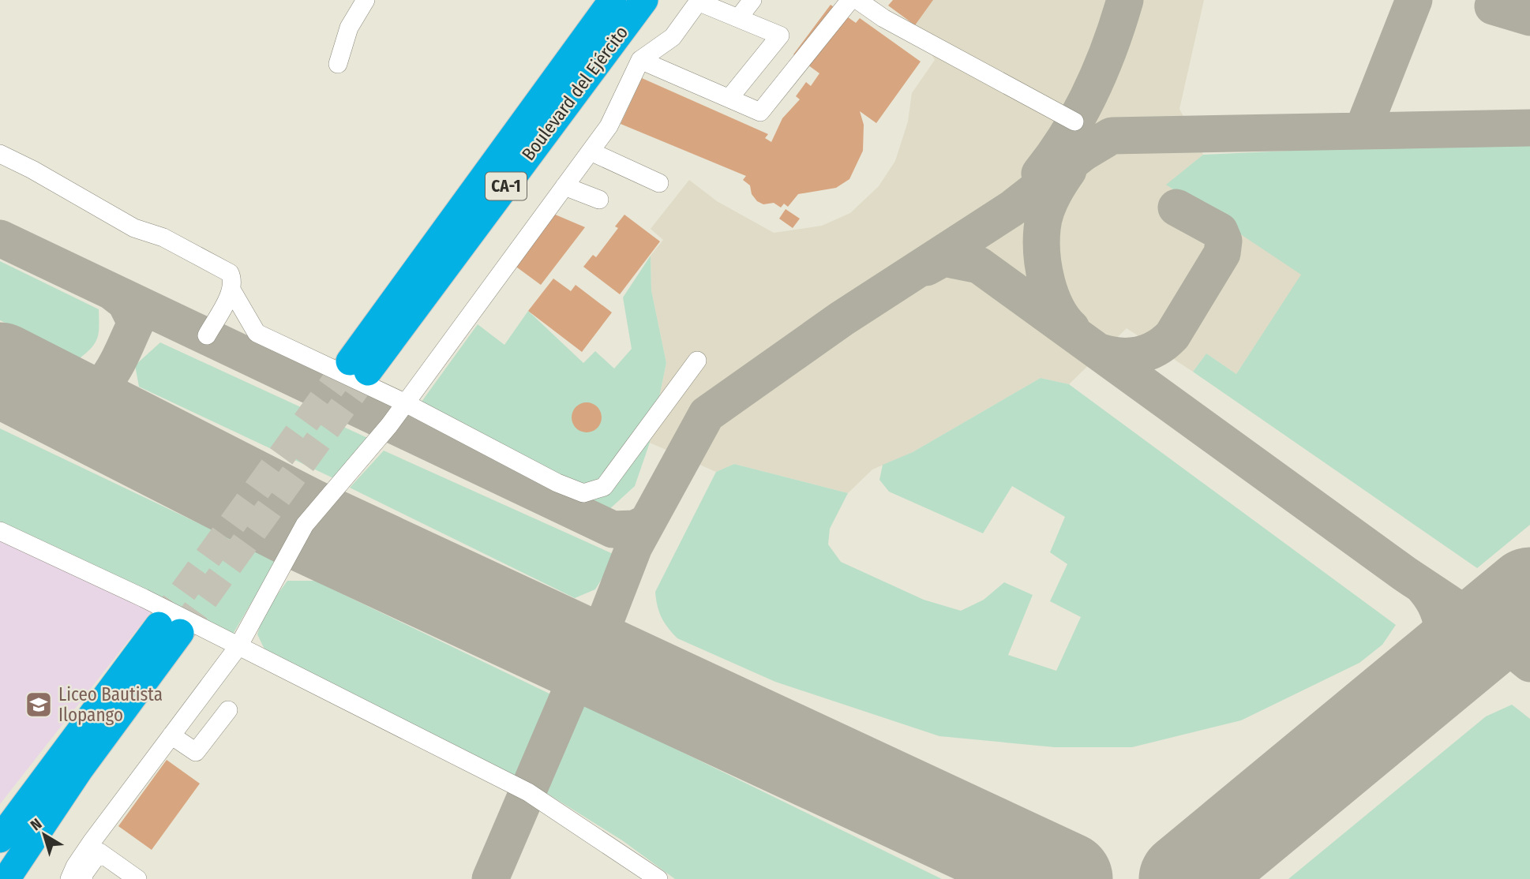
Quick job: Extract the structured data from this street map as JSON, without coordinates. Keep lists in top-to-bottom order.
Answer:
{
  "streets": {
    "highway": ["Boulevard del Ejército", "CA-1"]
  },
  "places": {
    "school or university": ["Liceo Bautista Ilopango"]
  },
  "north": "top left"
}
